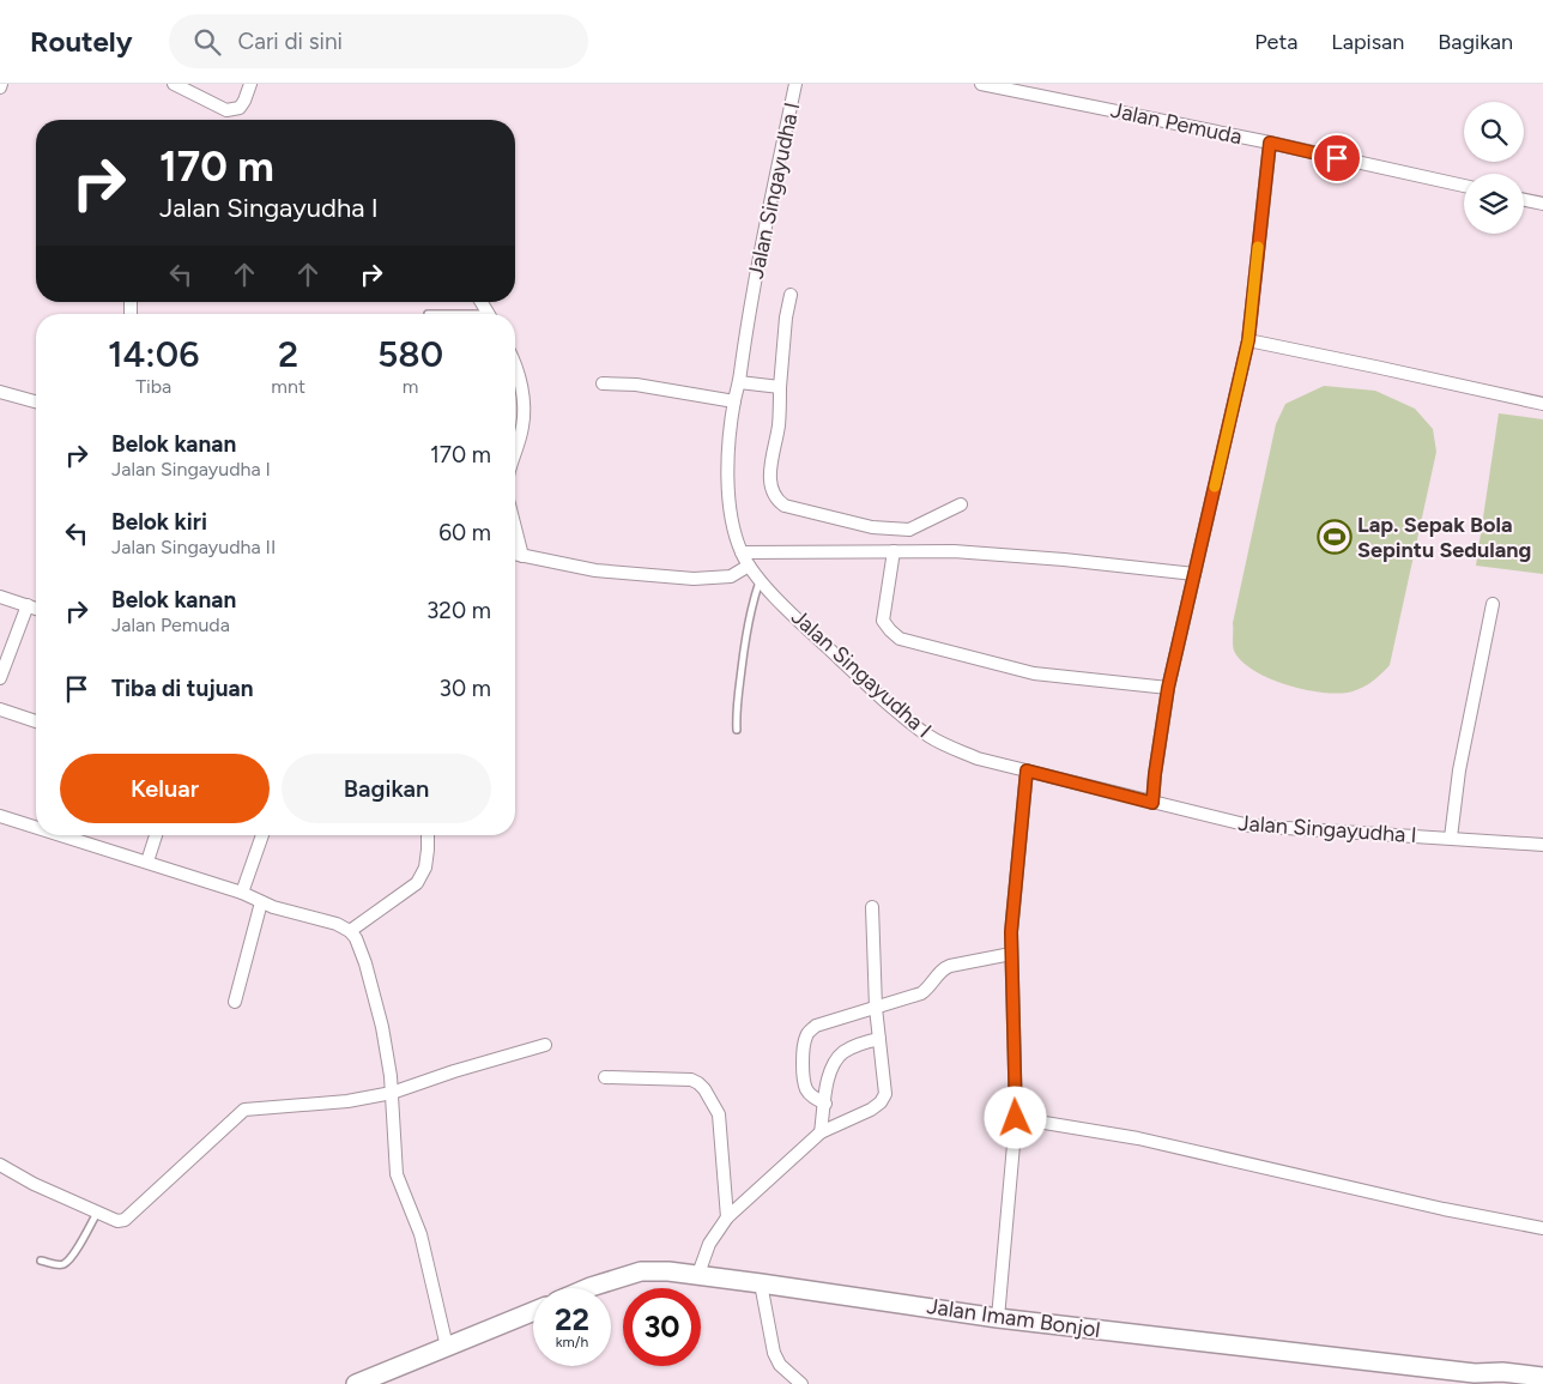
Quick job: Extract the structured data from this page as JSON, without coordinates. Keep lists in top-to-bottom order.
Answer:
{
  "streets": {
    "main road": ["Jalan Imam Bonjol"],
    "street": ["Jalan Pemuda", "Jalan Singayudha I"]
  },
  "places": {
    "sports": ["Lap. Sepak Bola Sepintu Sedulang"]
  },
  "page": {
    "header": "Routely",
    "search": "Cari di sini",
    "nav": ["Peta", "Lapisan", "Bagikan"],
    "turn": ["170 m", "Jalan Singayudha I"],
    "eta": [
      "14:06",
      "Tiba",
      "2",
      "mnt",
      "580",
      "m"
    ],
    "list": [
      {
        "name": "Belok kanan",
        "note": "Jalan Singayudha I",
        "value": "170 m"
      },
      {
        "name": "Belok kiri",
        "note": "Jalan Singayudha II",
        "value": "60 m"
      },
      {
        "name": "Belok kanan",
        "note": "Jalan Pemuda",
        "value": "320 m"
      },
      {
        "name": "Tiba di tujuan",
        "value": "30 m"
      }
    ],
    "buttons": ["Keluar", "Bagikan"],
    "speed": "22 km/h",
    "limit": "30"
  }
}
